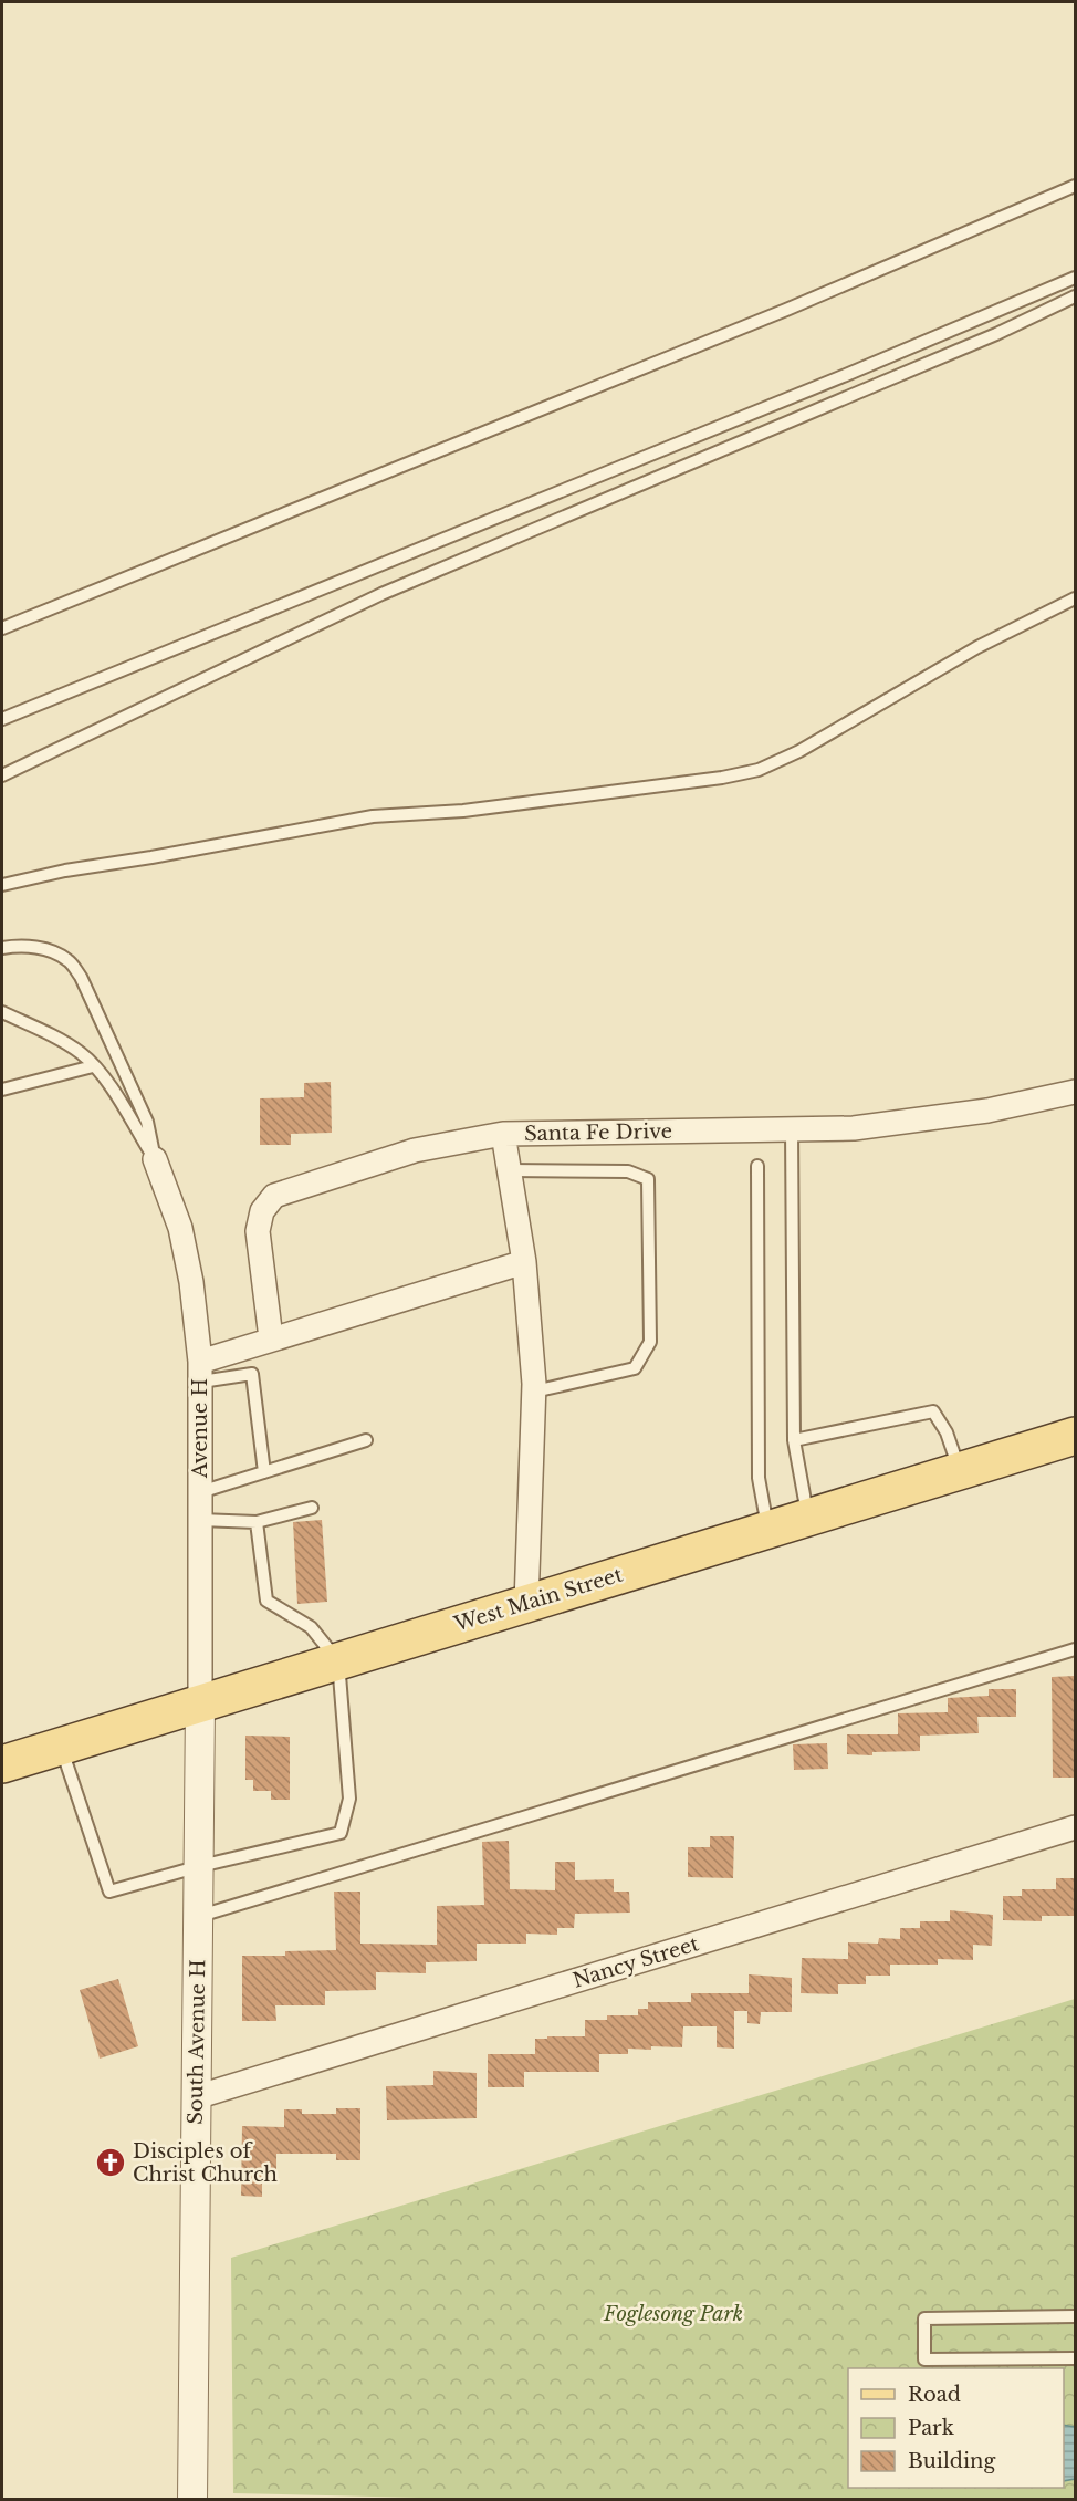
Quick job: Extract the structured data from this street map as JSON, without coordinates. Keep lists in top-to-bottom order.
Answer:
{
  "streets": {
    "main road": ["West Main Street"],
    "street": [
      "Santa Fe Drive",
      "Avenue H",
      "Nancy Street",
      "South Avenue H"
    ]
  },
  "crossings": [
    ["Avenue H", "West Main Street"],
    ["Avenue H", "South Avenue H"],
    ["West Main Street", "South Avenue H"],
    ["Nancy Street", "South Avenue H"]
  ],
  "parks": ["Foglesong Park"],
  "places": {
    "church": ["Disciples of Christ Church"]
  },
  "legend": ["Road", "Park", "Building"]
}
